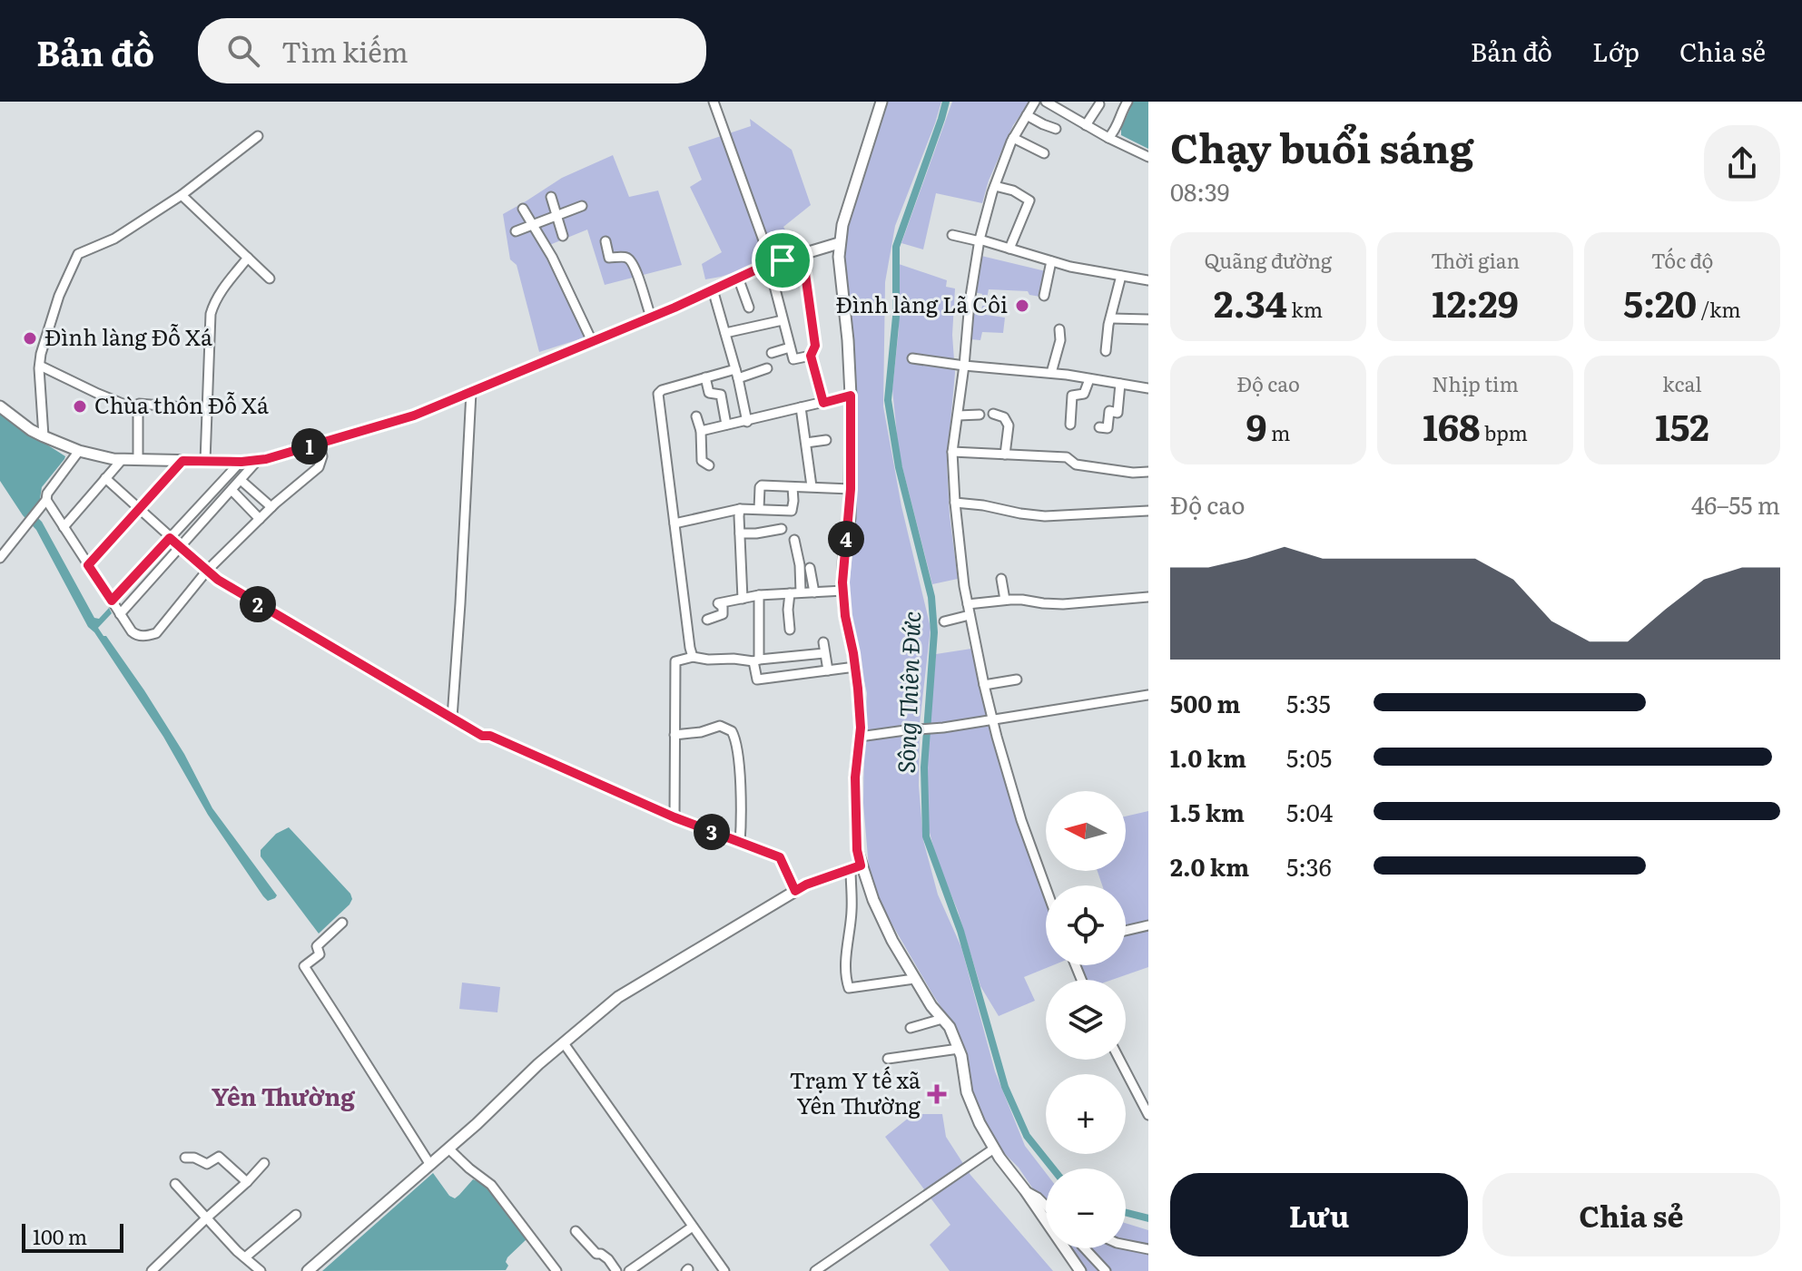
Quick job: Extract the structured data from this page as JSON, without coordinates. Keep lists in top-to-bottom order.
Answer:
{
  "districts": ["Yên Thường"],
  "water": ["Sông Thiên Đức"],
  "places": {
    "other": ["Đình làng Lã Côi", "Đình làng Đỗ Xá", "Chùa thôn Đỗ Xá"],
    "health": ["Trạm Y tế xã Yên Thường"]
  },
  "scale_bar": "100 m",
  "north": "left",
  "page": {
    "header": "Bản đồ",
    "search": "Tìm kiếm",
    "nav": ["Bản đồ", "Lớp", "Chia sẻ"],
    "heading": ["Chạy buổi sáng", "08:39"],
    "stats": [
      ["Quãng đường", "2.34 km"],
      ["Thời gian", "12:29"],
      ["Tốc độ", "5:20 /km"],
      ["Độ cao", "9 m"],
      ["Nhịp tim", "168 bpm"],
      ["kcal", "152"]
    ],
    "pins": [
      "1",
      "4",
      "2",
      "3"
    ],
    "chart": ["Độ cao", "46–55 m"],
    "list": [
      {
        "name": "500 m",
        "note": "5:35"
      },
      {
        "name": "1.0 km",
        "note": "5:05"
      },
      {
        "name": "1.5 km",
        "note": "5:04"
      },
      {
        "name": "2.0 km",
        "note": "5:36"
      }
    ],
    "map_buttons": ["+", "−"],
    "buttons": ["Lưu", "Chia sẻ"],
    "scale": "100 m"
  }
}
